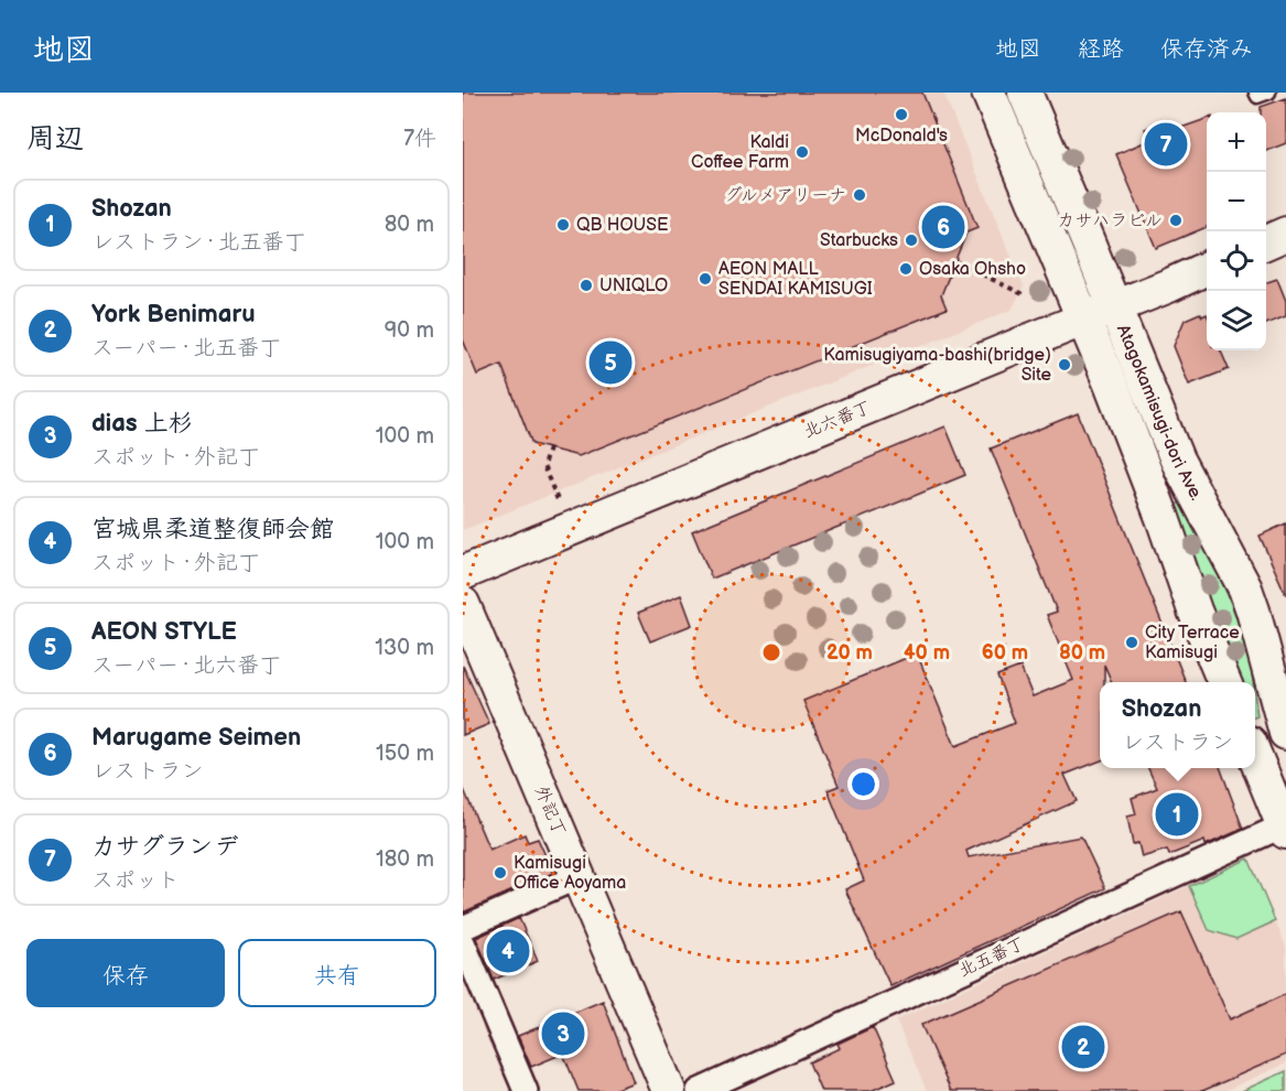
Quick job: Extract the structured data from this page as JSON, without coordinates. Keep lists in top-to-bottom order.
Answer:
{
  "streets": {
    "street": [
      "Atagokamisugi-dori Ave.",
      "北六番丁",
      "外記丁",
      "北五番丁"
    ]
  },
  "crossings": [
    ["Atagokamisugi-dori Ave.", "北六番丁"]
  ],
  "places": [
    "McDonald's",
    "Kaldi Coffee Farm",
    "グルメアリーナ",
    "カサハラビル",
    "QB HOUSE",
    "Starbucks",
    "Osaka Ohsho",
    "AEON MALL SENDAI KAMISUGI",
    "UNIQLO",
    "Kamisugiyama-bashi(bridge) Site",
    "City Terrace Kamisugi",
    "Kamisugi Office Aoyama"
  ],
  "page": {
    "header": "地図",
    "nav": ["地図", "経路", "保存済み"],
    "heading": ["周辺", "7件"],
    "map_buttons": ["+", "−"],
    "pins": [
      "7",
      "6",
      "5",
      "1",
      "4",
      "3",
      "2"
    ],
    "list": [
      {
        "mark": "1",
        "name": "Shozan",
        "note": "レストラン · 北五番丁",
        "value": "80 m"
      },
      {
        "mark": "2",
        "name": "York Benimaru",
        "note": "スーパー · 北五番丁",
        "value": "90 m"
      },
      {
        "mark": "3",
        "name": "dias 上杉",
        "note": "スポット · 外記丁",
        "value": "100 m"
      },
      {
        "mark": "4",
        "name": "宮城県柔道整復師会館",
        "note": "スポット · 外記丁",
        "value": "100 m"
      },
      {
        "mark": "5",
        "name": "AEON STYLE",
        "note": "スーパー · 北六番丁",
        "value": "130 m"
      },
      {
        "mark": "6",
        "name": "Marugame Seimen",
        "note": "レストラン",
        "value": "150 m"
      },
      {
        "mark": "7",
        "name": "カサグランデ",
        "note": "スポット",
        "value": "180 m"
      }
    ],
    "popup": ["Shozan", "レストラン"],
    "buttons": ["保存", "共有"]
  },
  "rings": [
    "20 m",
    "40 m",
    "60 m",
    "80 m"
  ]
}
